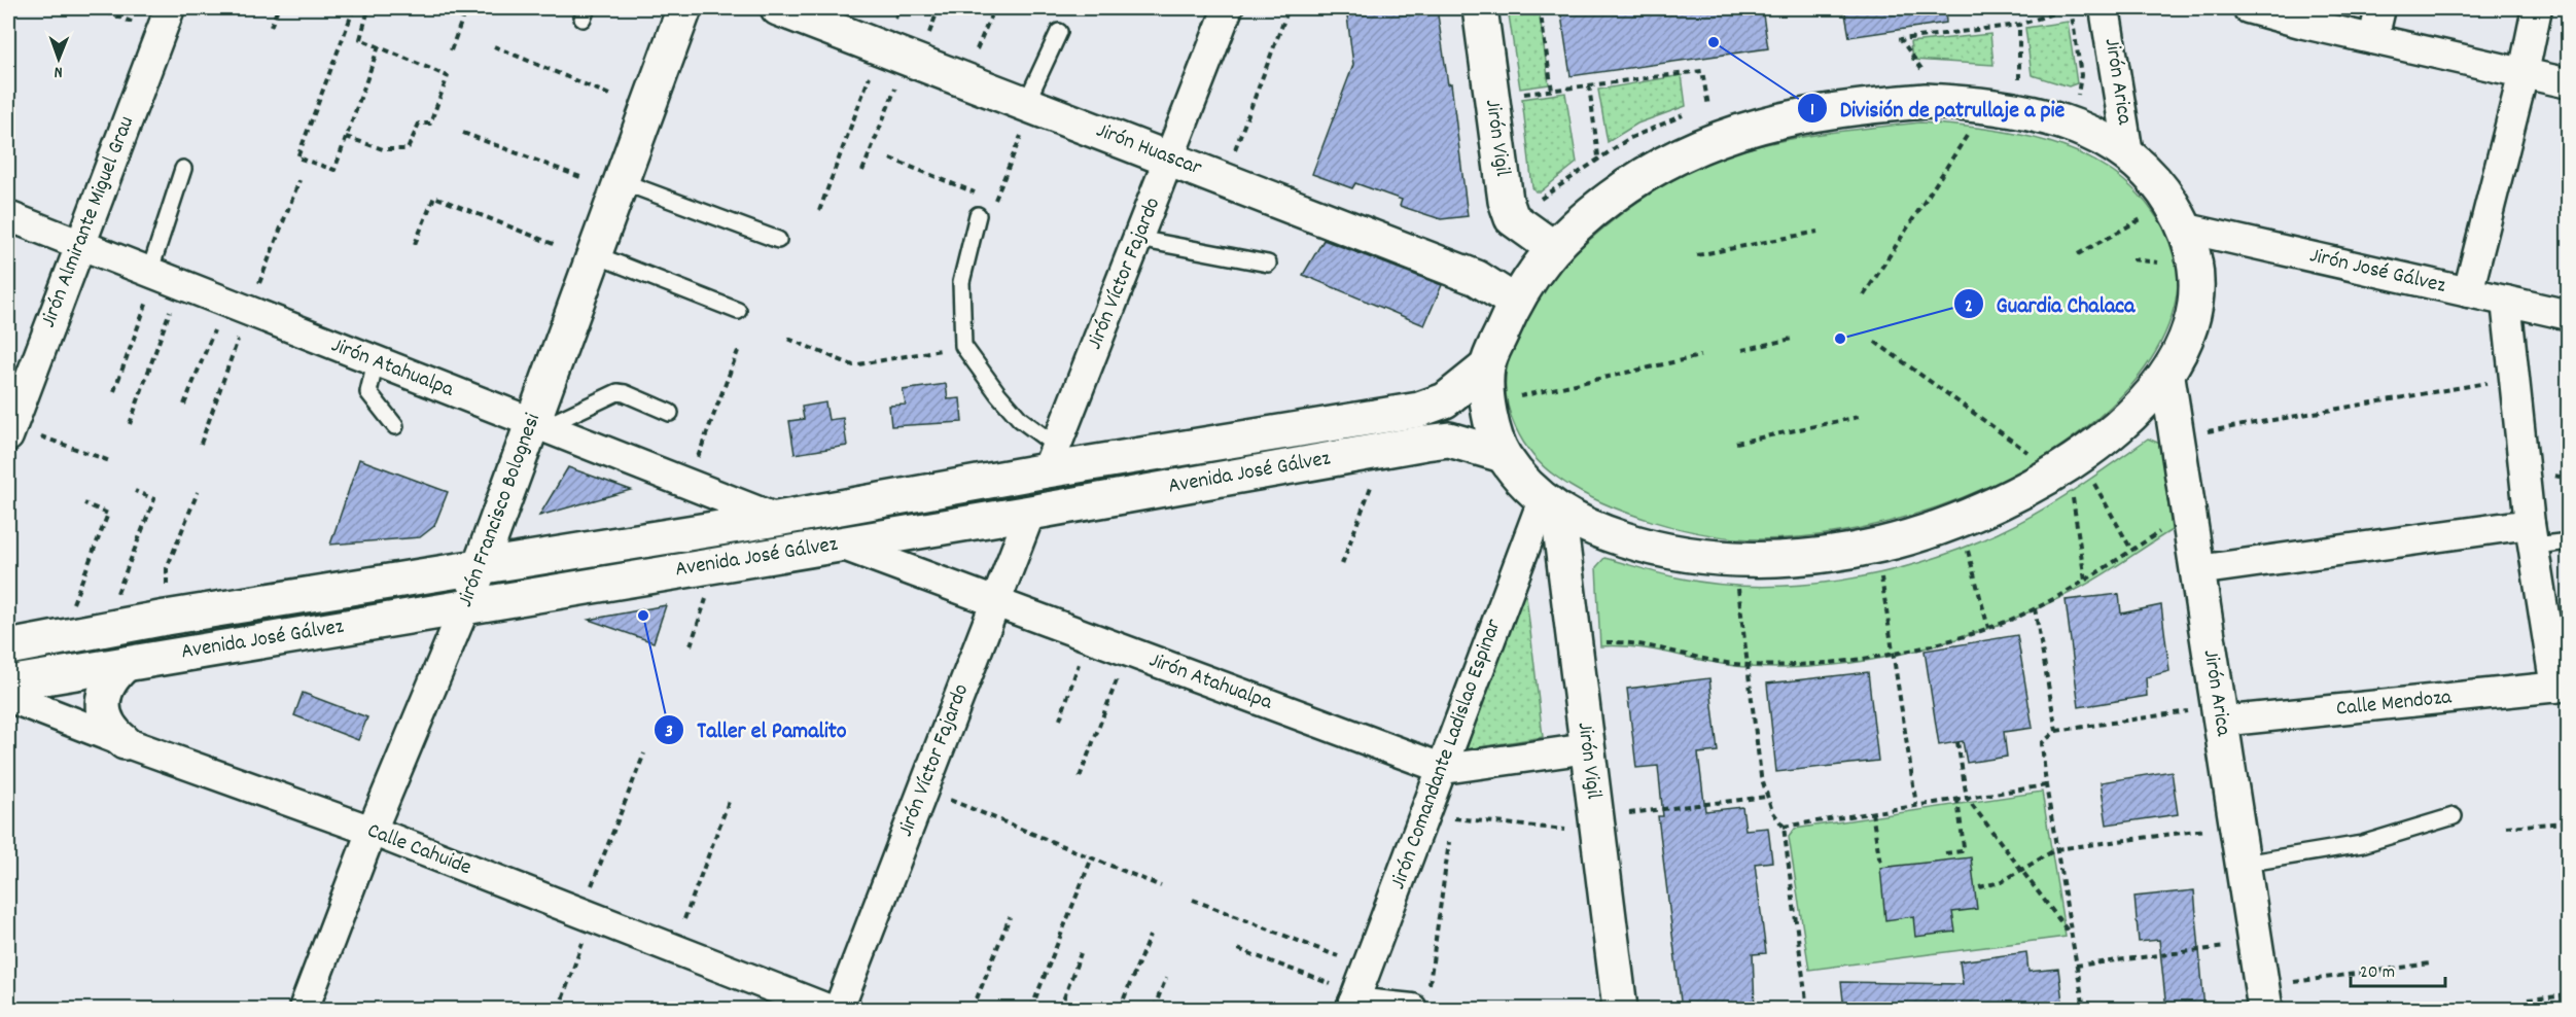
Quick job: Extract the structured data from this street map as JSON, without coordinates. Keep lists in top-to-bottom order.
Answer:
{
  "streets": {
    "main road": [
      "Jirón Arica",
      "Jirón Vigil",
      "Jirón Huascar",
      "Avenida José Gálvez",
      "Jirón Francisco Bolognesi"
    ],
    "street": [
      "Jirón Almirante Miguel Grau",
      "Jirón José Gálvez",
      "Jirón Víctor Fajardo",
      "Jirón Atahualpa",
      "Calle Mendoza",
      "Jirón Comandante Ladislao Espinar",
      "Calle Cahuide"
    ]
  },
  "crossings": [
    ["Jirón Arica", "Calle Mendoza"],
    ["Jirón Vigil", "Jirón Atahualpa"],
    ["Jirón Vigil", "Jirón Comandante Ladislao Espinar"],
    ["Jirón Huascar", "Jirón Víctor Fajardo"],
    ["Jirón Almirante Miguel Grau", "Jirón Atahualpa"],
    ["Jirón Víctor Fajardo", "Jirón Atahualpa"],
    ["Jirón Víctor Fajardo", "Avenida José Gálvez"],
    ["Jirón Atahualpa", "Avenida José Gálvez"],
    ["Jirón Atahualpa", "Jirón Francisco Bolognesi"],
    ["Jirón Atahualpa", "Jirón Comandante Ladislao Espinar"],
    ["Avenida José Gálvez", "Jirón Francisco Bolognesi"],
    ["Jirón Francisco Bolognesi", "Calle Cahuide"]
  ],
  "places": ["División de patrullaje a pie", "Guardia Chalaca", "Taller el Pamalito"],
  "scale_bar": "20 m",
  "north": "bottom"
}
